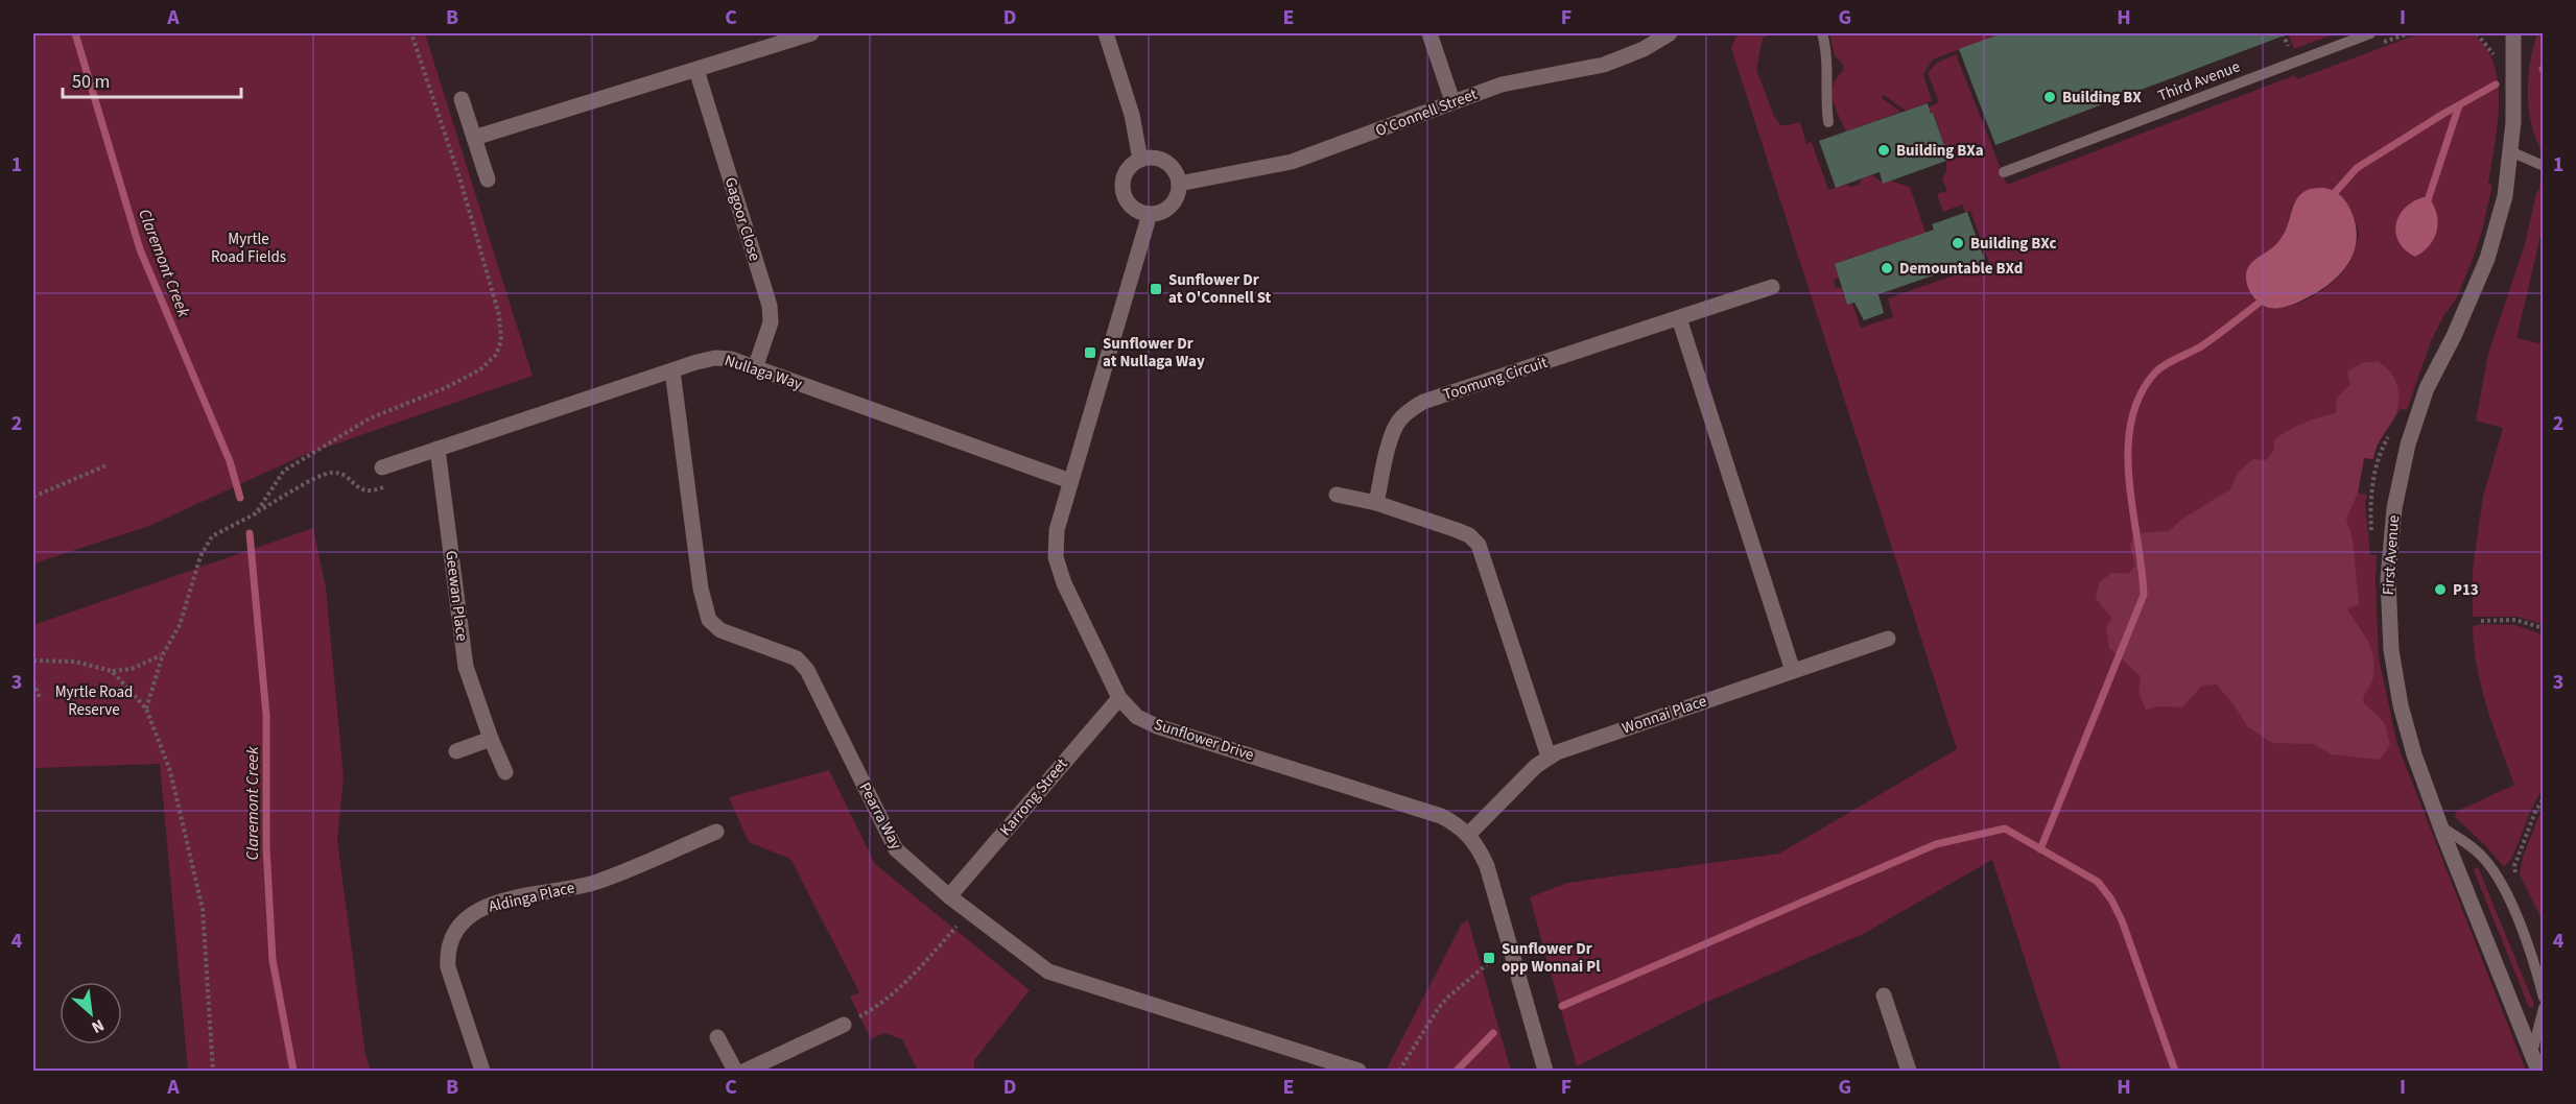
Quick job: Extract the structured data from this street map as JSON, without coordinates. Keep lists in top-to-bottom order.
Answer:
{
  "streets": {
    "street": [
      "O'Connell Street",
      "Gagoor Close",
      "Nullaga Way",
      "Toomung Circuit",
      "First Avenue",
      "Geewan Place",
      "Wonnai Place",
      "Sunflower Drive",
      "Karrong Street",
      "Pearra Way",
      "Aldinga Place"
    ],
    "lane": ["Third Avenue"]
  },
  "crossings": [
    ["O'Connell Street", "Sunflower Drive"],
    ["Gagoor Close", "Nullaga Way"],
    ["Nullaga Way", "Geewan Place"],
    ["Nullaga Way", "Sunflower Drive"],
    ["Nullaga Way", "Pearra Way"],
    ["Wonnai Place", "Sunflower Drive"],
    ["Sunflower Drive", "Karrong Street"],
    ["Karrong Street", "Pearra Way"]
  ],
  "water": ["Claremont Creek"],
  "parks": ["Myrtle Road Fields", "Myrtle Road Reserve"],
  "places": {
    "other": [
      "Building BX",
      "Building BXa",
      "Building BXc",
      "Demountable BXd",
      "P13"
    ],
    "transit": ["Sunflower Dr at O'Connell St", "Sunflower Dr at Nullaga Way", "Sunflower Dr opp Wonnai Pl"]
  },
  "scale_bar": "50 m",
  "north": "bottom right",
  "grid": {
    "columns": [
      "A",
      "B",
      "C",
      "D",
      "E",
      "F",
      "G",
      "H",
      "I"
    ],
    "rows": [
      "1",
      "2",
      "3",
      "4"
    ]
  }
}
